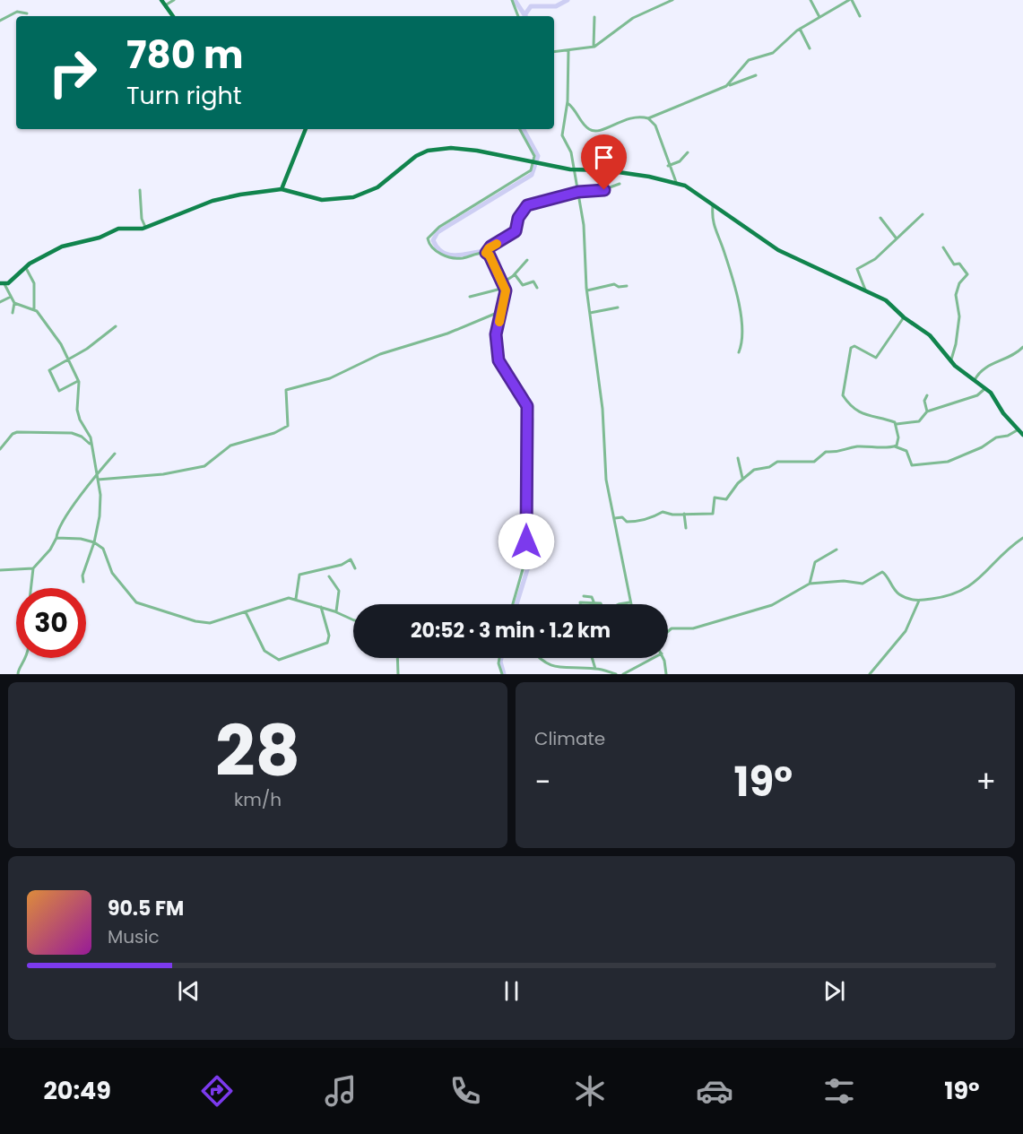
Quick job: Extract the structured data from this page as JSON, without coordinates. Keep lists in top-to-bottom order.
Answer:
{
  "page": {
    "turn": ["780 m", "Turn right"],
    "limit": "30",
    "trip": "20:52 · 3 min · 1.2 km",
    "tile": [
      ["28", "km/h"],
      "Climate"
    ],
    "heat": ["−", "19°", "+"],
    "song": ["90.5 FM", "Music"],
    "tabs": ["20:49", "19°"]
  }
}
